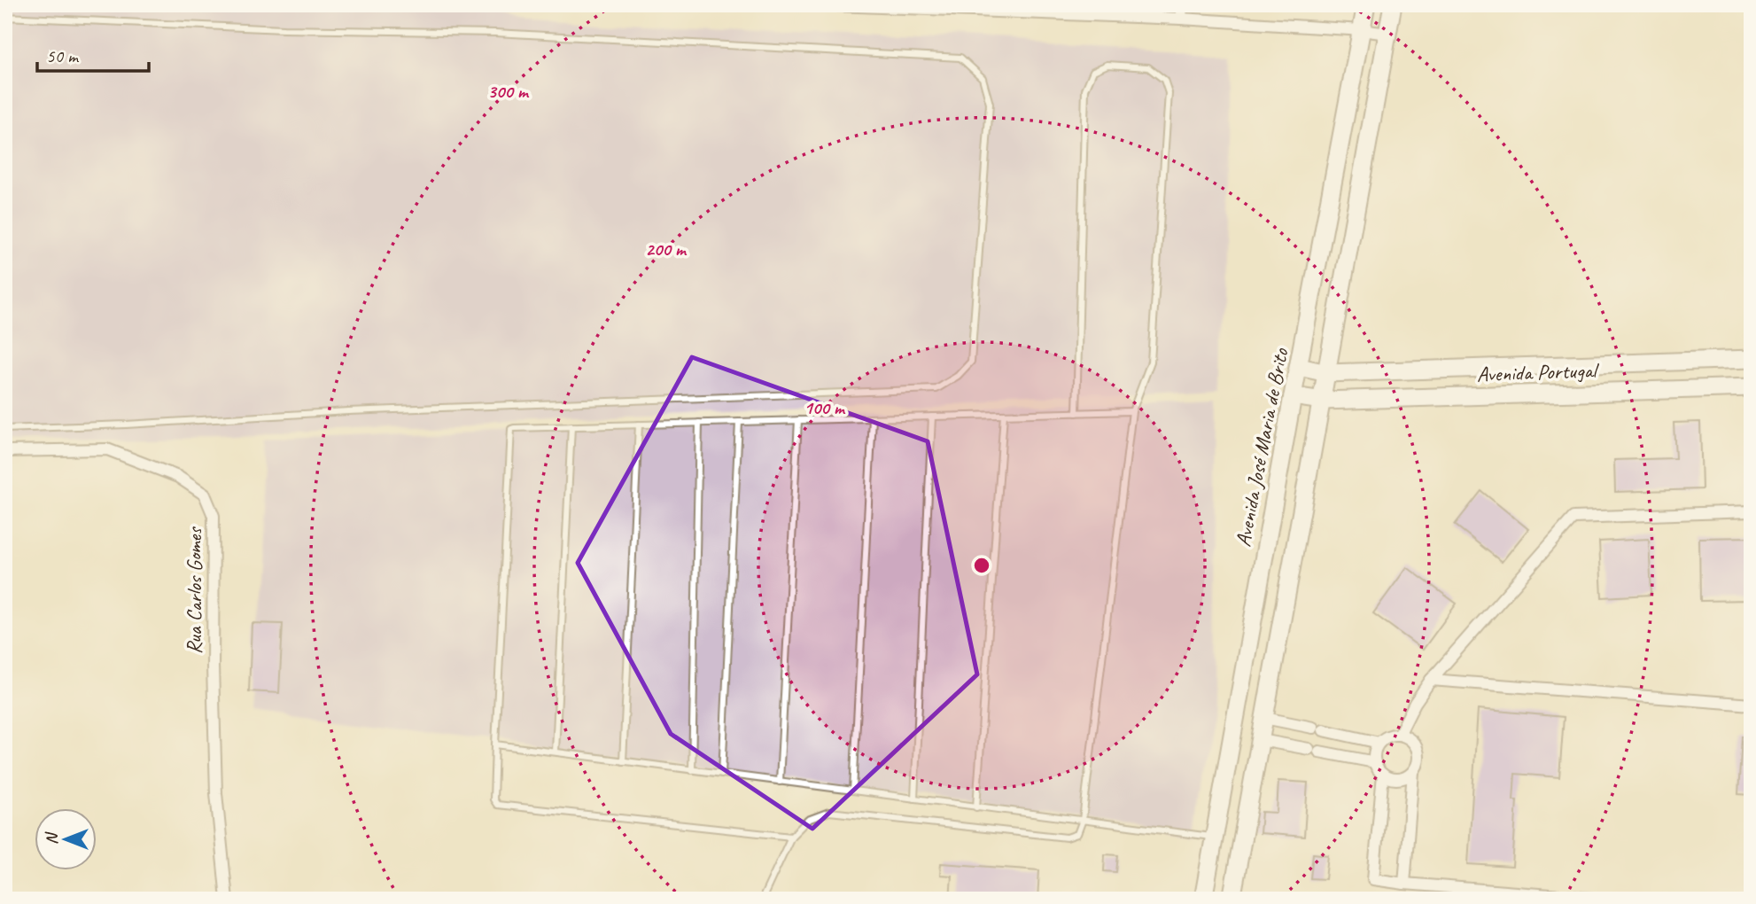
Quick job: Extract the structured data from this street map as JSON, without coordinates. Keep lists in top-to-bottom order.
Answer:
{
  "streets": {
    "main road": ["Avenida Portugal", "Avenida José Maria de Brito"],
    "street": ["Rua Carlos Gomes"]
  },
  "crossings": [
    ["Avenida Portugal", "Avenida José Maria de Brito"]
  ],
  "scale_bar": "50 m",
  "north": "left",
  "rings": ["300 m", "200 m", "100 m"]
}
